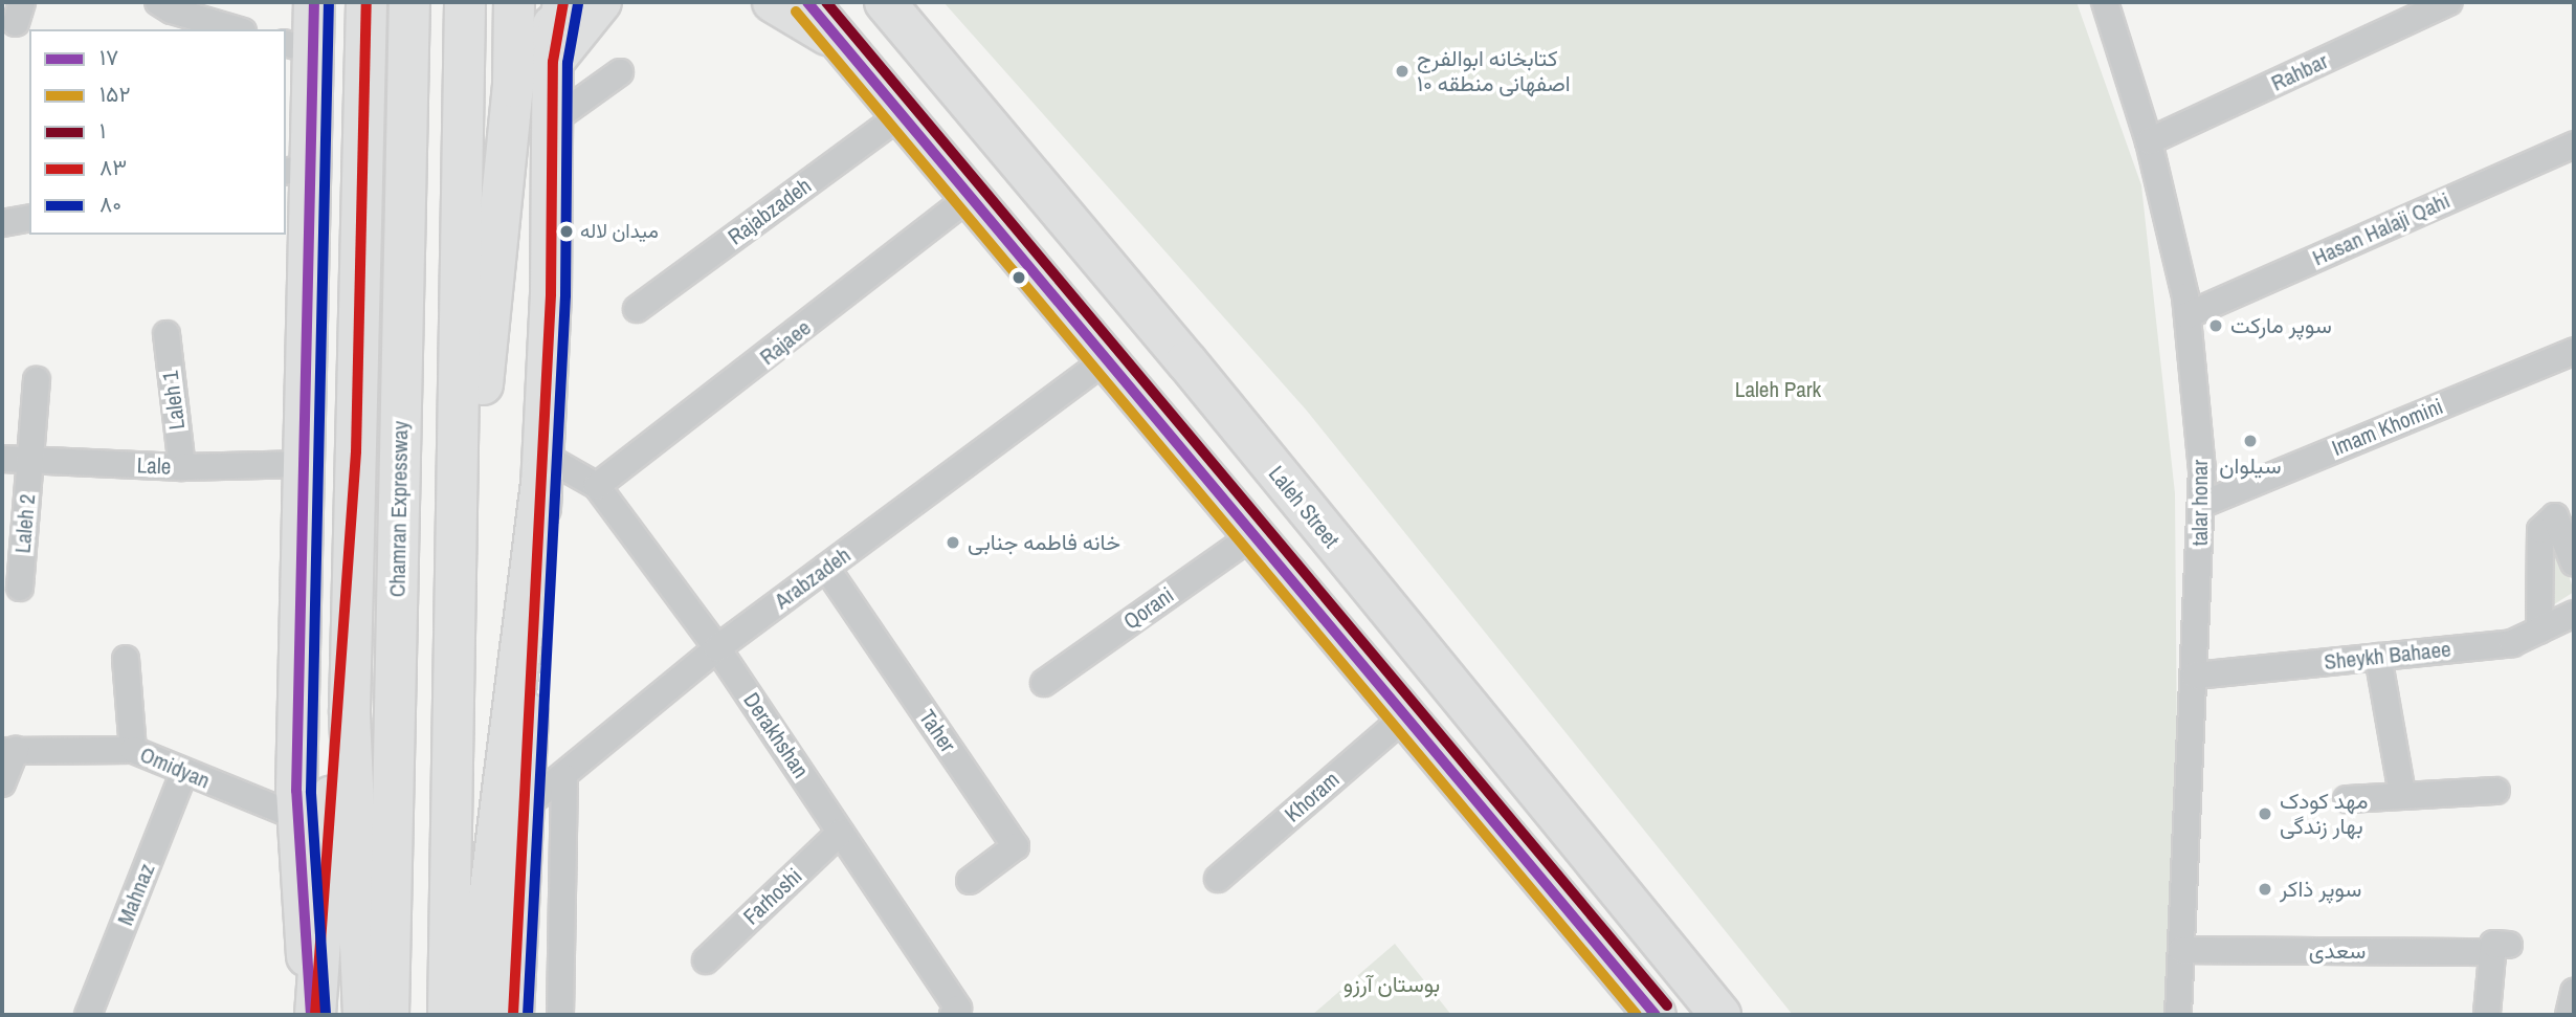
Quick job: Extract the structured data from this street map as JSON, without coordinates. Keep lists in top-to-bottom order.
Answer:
{
  "streets": {
    "main road": ["Laleh Street", "Chamran Expressway"],
    "street": [
      "Rahbar",
      "Rajabzadeh",
      "Hasan Halaji Qahi",
      "Rajaee",
      "Laleh 1",
      "Imam Khomini",
      "Lale",
      "talar honar",
      "Laleh 2",
      "Arabzadeh",
      "Qorani",
      "Sheykh Bahaee",
      "Taher",
      "Derakhshan",
      "Omidyan",
      "Khoram",
      "Mahnaz",
      "Farhoshi",
      "سعدی"
    ]
  },
  "crossings": [
    ["Rahbar", "talar honar"],
    ["Hasan Halaji Qahi", "talar honar"],
    ["Rajaee", "Derakhshan"],
    ["Laleh 1", "Lale"],
    ["Imam Khomini", "talar honar"],
    ["Lale", "Laleh 2"],
    ["talar honar", "Sheykh Bahaee"],
    ["talar honar", "سعدی"],
    ["Arabzadeh", "Taher"],
    ["Arabzadeh", "Derakhshan"],
    ["Derakhshan", "Farhoshi"],
    ["Omidyan", "Mahnaz"]
  ],
  "parks": ["Laleh Park", "بوستان آرزو"],
  "places": [
    "کتابخانه ابوالفرج اصفهانی منطقه ۱۰",
    "میدان لاله",
    "سوپر مارکت",
    "سیلوان",
    "خانه فاطمه جنابی",
    "مهد کودک بهار زندگی",
    "سوپر ذاکر"
  ],
  "lines": [
    "transit line ۱۷",
    "transit line ۱",
    "transit line ۸۳",
    "transit line ۸۰",
    "transit line ۱۵۲"
  ],
  "legend": [
    "۱۷",
    "۱۵۲",
    "۱",
    "۸۳",
    "۸۰"
  ]
}
